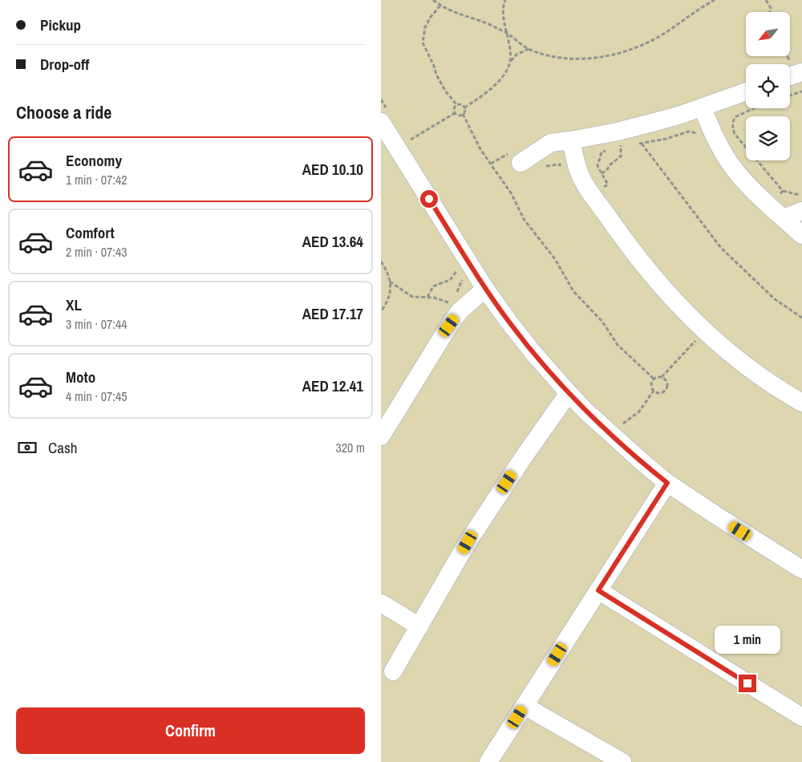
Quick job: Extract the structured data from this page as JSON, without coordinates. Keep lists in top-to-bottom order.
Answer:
{
  "north": "bottom left",
  "page": {
    "banner": ["Pickup", "Drop-off"],
    "heading": "Choose a ride",
    "list": [
      {
        "name": "Economy",
        "note": "1 min · 07:42",
        "value": "AED 10.10"
      },
      {
        "name": "Comfort",
        "note": "2 min · 07:43",
        "value": "AED 13.64"
      },
      {
        "name": "XL",
        "note": "3 min · 07:44",
        "value": "AED 17.17"
      },
      {
        "name": "Moto",
        "note": "4 min · 07:45",
        "value": "AED 12.41"
      }
    ],
    "pay": ["Cash", "320 m"],
    "bubble": "1 min",
    "buttons": "Confirm"
  }
}
